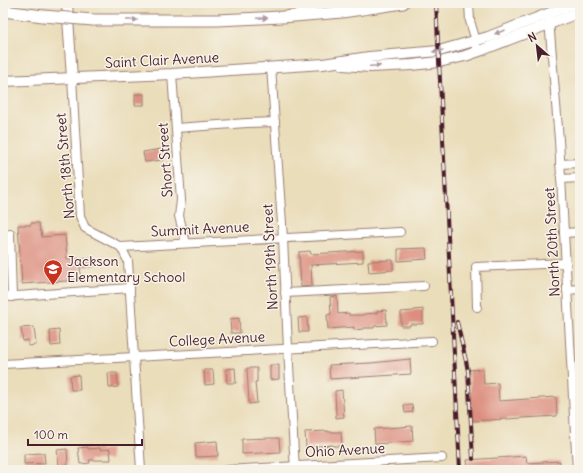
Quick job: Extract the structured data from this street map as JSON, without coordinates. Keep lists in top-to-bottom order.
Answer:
{
  "streets": {
    "main road": ["Saint Clair Avenue", "North 18th Street"],
    "street": [
      "Short Street",
      "Summit Avenue",
      "North 20th Street",
      "North 19th Street",
      "College Avenue",
      "Ohio Avenue"
    ]
  },
  "crossings": [
    ["Saint Clair Avenue", "Short Street"],
    ["Saint Clair Avenue", "North 18th Street"],
    ["Saint Clair Avenue", "North 20th Street"],
    ["Saint Clair Avenue", "North 19th Street"],
    ["Short Street", "Summit Avenue"],
    ["North 18th Street", "Summit Avenue"],
    ["Summit Avenue", "North 19th Street"],
    ["North 19th Street", "College Avenue"],
    ["North 19th Street", "Ohio Avenue"]
  ],
  "places": {
    "school or university": ["Jackson Elementary School"]
  },
  "scale_bar": "100 m",
  "north": "top left"
}
